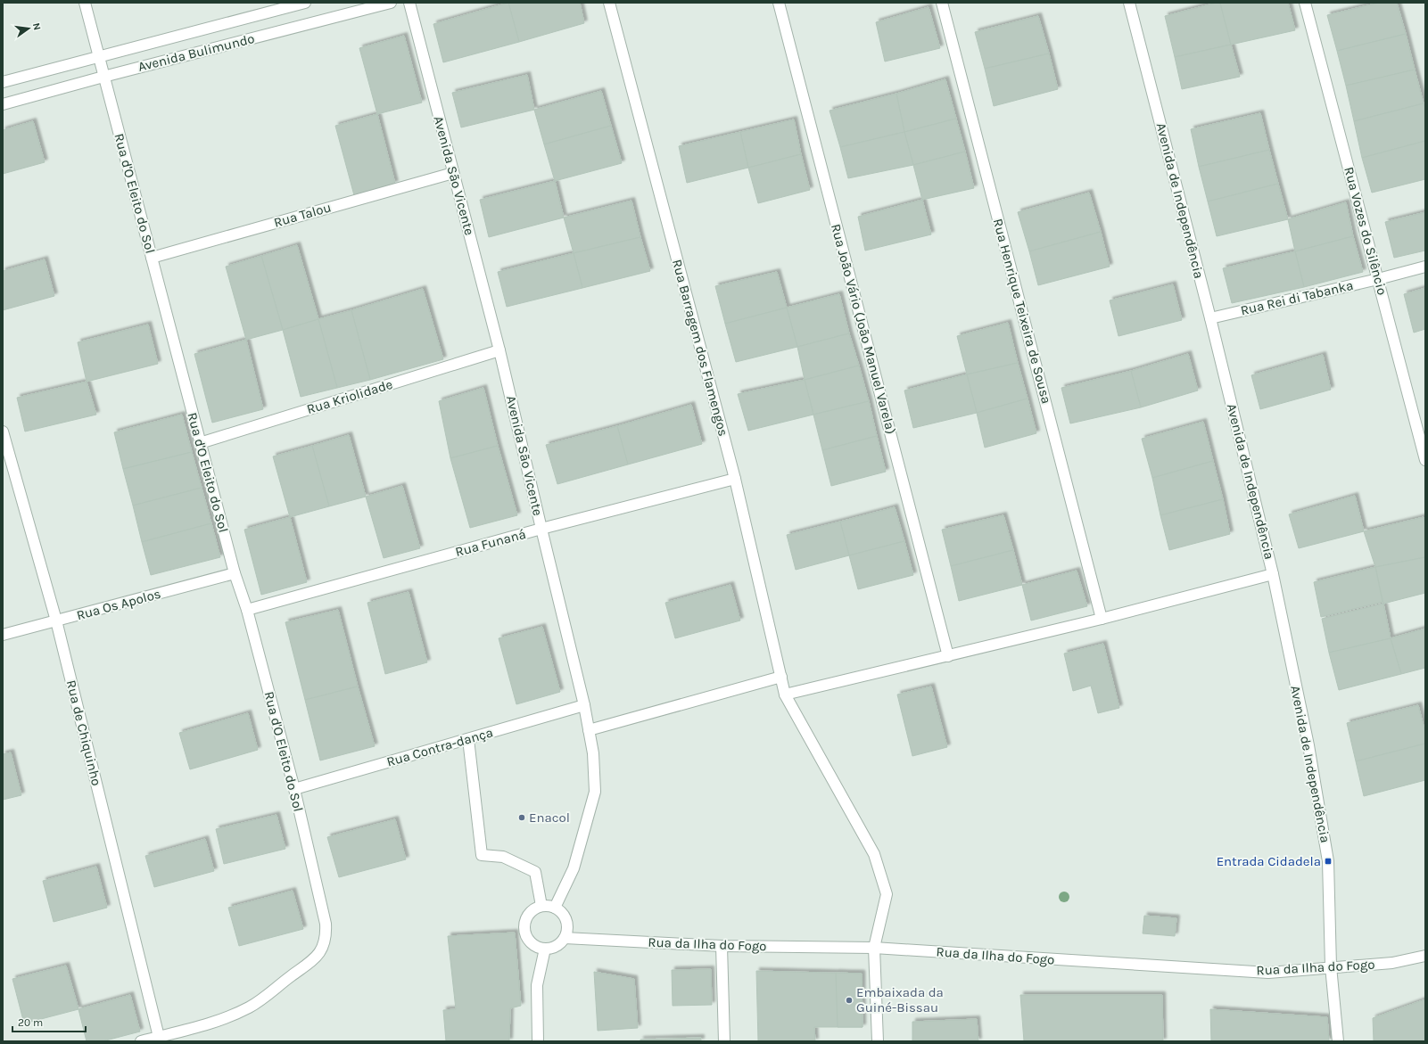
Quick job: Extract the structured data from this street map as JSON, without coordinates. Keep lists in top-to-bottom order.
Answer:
{
  "streets": {
    "street": [
      "Avenida Bulimundo",
      "Avenida São Vicente",
      "Rua d'O Eleito do Sol",
      "Avenida de Independência",
      "Rua Talou",
      "Rua Vozes do Silêncio",
      "Rua Rei di Tabanka",
      "Rua Henrique Teixeira de Sousa",
      "Rua João Vário (João Manuel Varela)",
      "Rua Barragem dos Flamengos",
      "Rua Kriolidade",
      "Rua Funaná",
      "Rua Os Apolos",
      "Rua de Chiquinho",
      "Rua Contra-dança",
      "Rua da Ilha do Fogo"
    ]
  },
  "crossings": [
    ["Avenida Bulimundo", "Rua d'O Eleito do Sol"],
    ["Avenida São Vicente", "Rua Talou"],
    ["Avenida São Vicente", "Rua Kriolidade"],
    ["Avenida São Vicente", "Rua Funaná"],
    ["Avenida São Vicente", "Rua Contra-dança"],
    ["Avenida São Vicente", "Rua da Ilha do Fogo"],
    ["Rua d'O Eleito do Sol", "Rua Talou"],
    ["Rua d'O Eleito do Sol", "Rua Kriolidade"],
    ["Rua d'O Eleito do Sol", "Rua Funaná"],
    ["Rua d'O Eleito do Sol", "Rua Os Apolos"],
    ["Rua d'O Eleito do Sol", "Rua de Chiquinho"],
    ["Rua d'O Eleito do Sol", "Rua Contra-dança"],
    ["Avenida de Independência", "Rua Rei di Tabanka"],
    ["Avenida de Independência", "Rua da Ilha do Fogo"],
    ["Rua Vozes do Silêncio", "Rua Rei di Tabanka"],
    ["Rua Barragem dos Flamengos", "Rua Funaná"],
    ["Rua Barragem dos Flamengos", "Rua da Ilha do Fogo"],
    ["Rua Os Apolos", "Rua de Chiquinho"]
  ],
  "places": {
    "other": ["Enacol", "Embaixada da Guiné-Bissau"],
    "transit": ["Entrada Cidadela"]
  },
  "scale_bar": "20 m",
  "north": "right"
}
